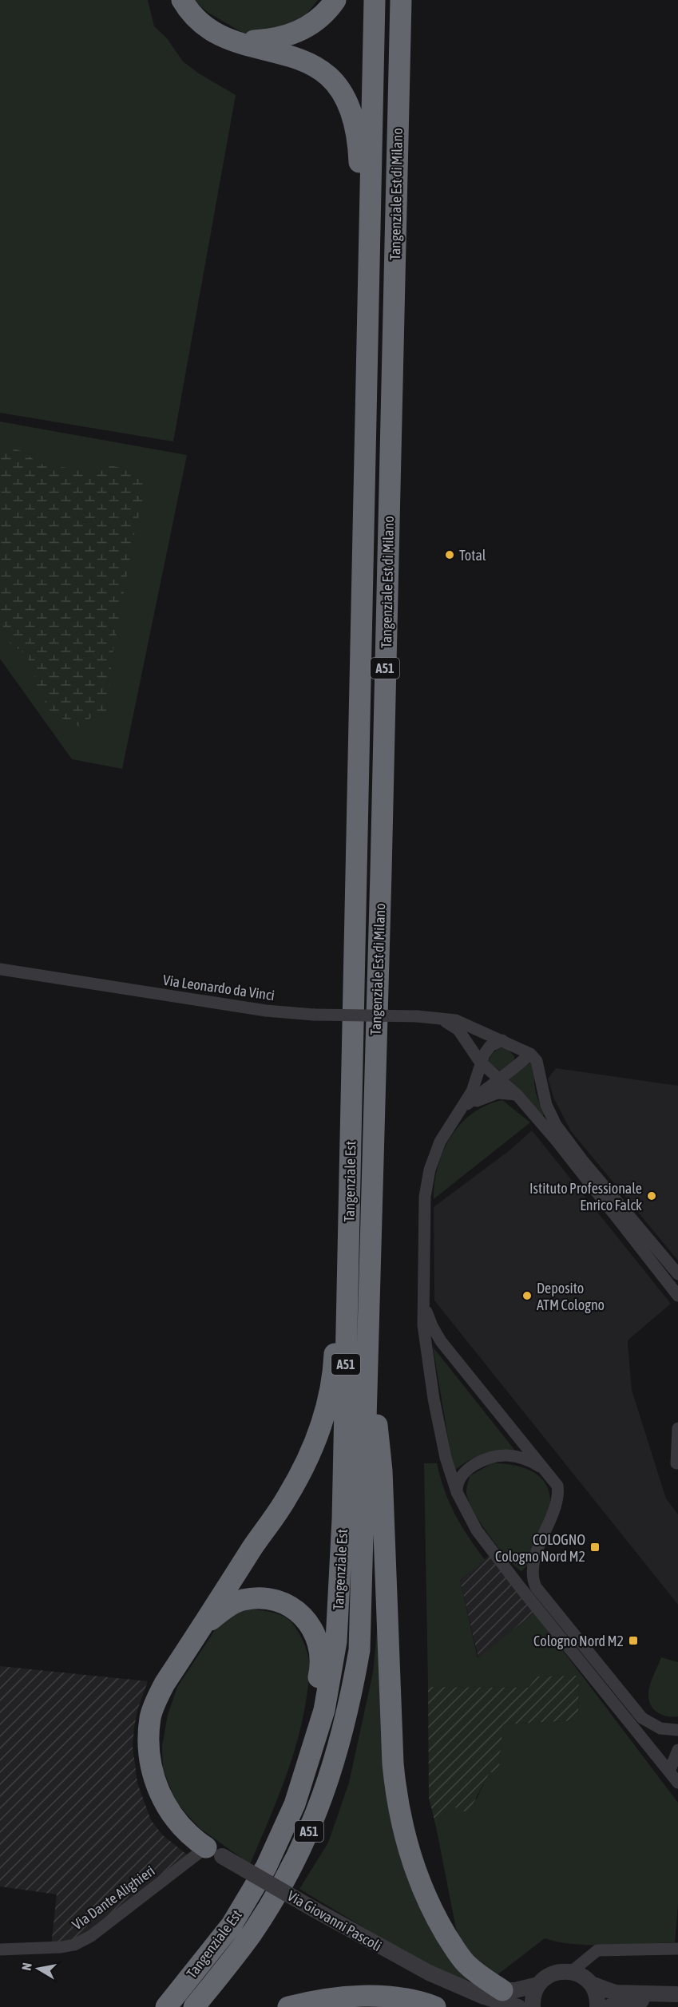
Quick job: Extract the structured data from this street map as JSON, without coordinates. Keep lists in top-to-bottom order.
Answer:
{
  "streets": {
    "highway": ["Tangenziale Est di Milano", "A51", "Tangenziale Est"],
    "street": ["Via Leonardo da Vinci", "Via Dante Alighieri", "Via Giovanni Pascoli"]
  },
  "crossings": [
    ["Tangenziale Est di Milano", "Tangenziale Est"],
    ["Via Dante Alighieri", "Via Giovanni Pascoli"]
  ],
  "places": {
    "other": ["Total", "Istituto Professionale Enrico Falck", "Deposito ATM Cologno"],
    "transit": ["COLOGNO Cologno Nord M2", "Cologno Nord M2"]
  },
  "north": "left"
}
